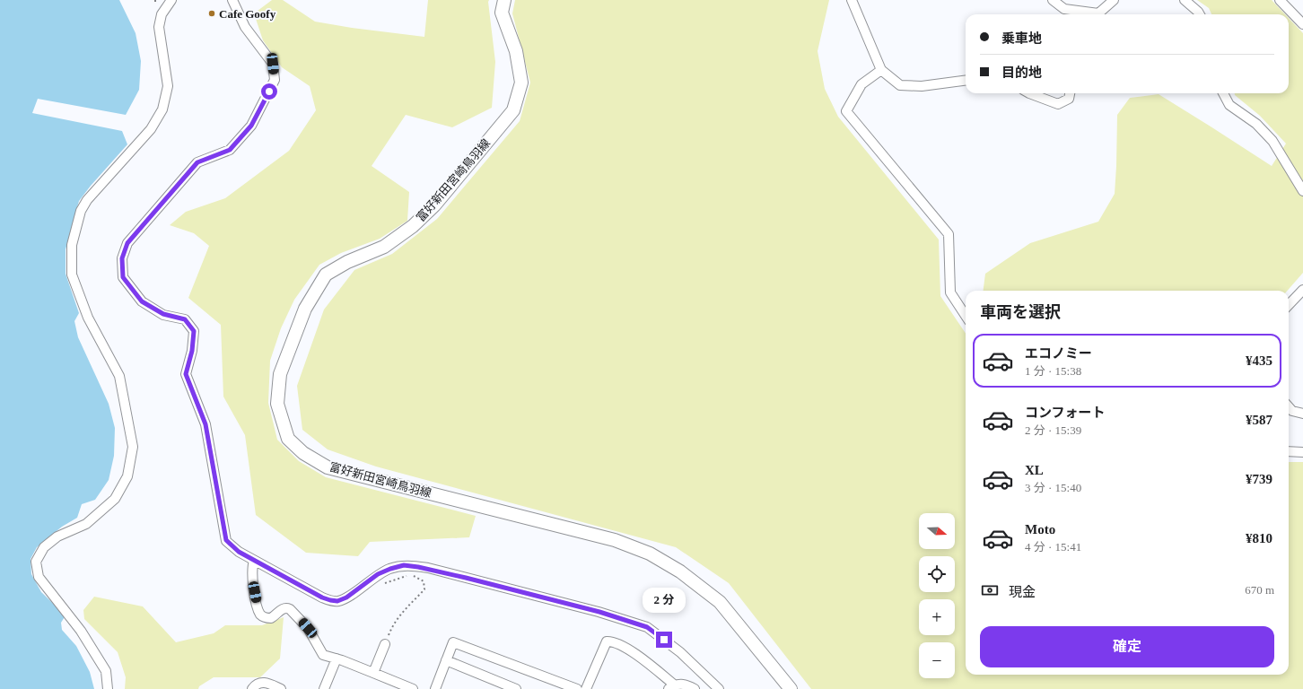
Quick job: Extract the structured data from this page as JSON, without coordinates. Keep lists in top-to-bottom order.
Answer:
{
  "streets": {
    "main road": ["富好新田宮崎鳥羽線"]
  },
  "places": ["Cafe Goofy"],
  "north": "right",
  "page": {
    "banner": ["乗車地", "目的地"],
    "heading": "車両を選択",
    "list": [
      {
        "name": "エコノミー",
        "note": "1 分 · 15:38",
        "value": "¥435"
      },
      {
        "name": "コンフォート",
        "note": "2 分 · 15:39",
        "value": "¥587"
      },
      {
        "name": "XL",
        "note": "3 分 · 15:40",
        "value": "¥739"
      },
      {
        "name": "Moto",
        "note": "4 分 · 15:41",
        "value": "¥810"
      }
    ],
    "map_buttons": ["+", "−"],
    "pay": ["現金", "670 m"],
    "bubble": "2 分",
    "buttons": "確定"
  }
}
